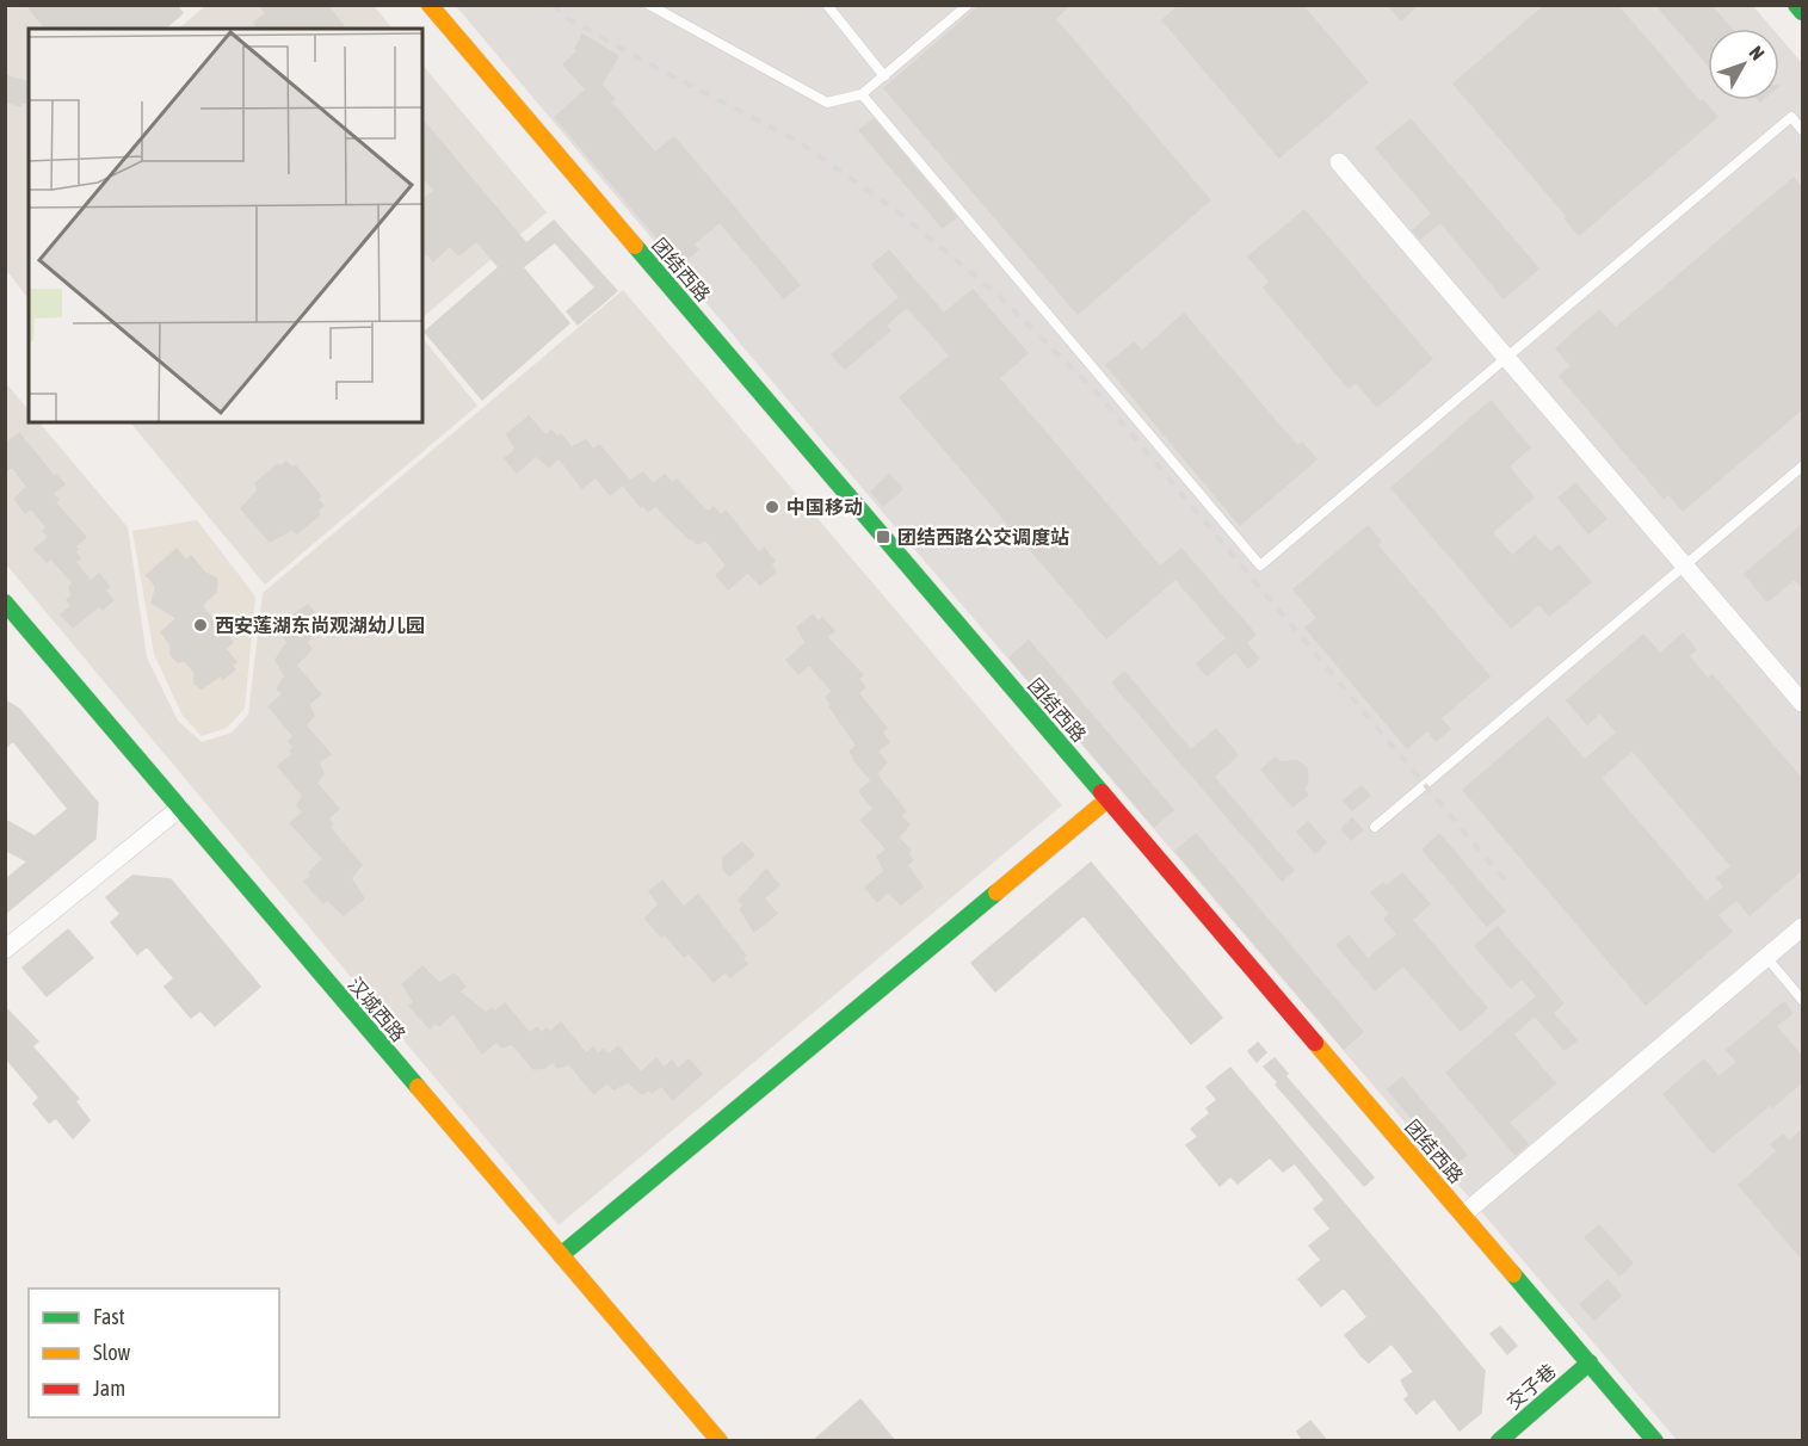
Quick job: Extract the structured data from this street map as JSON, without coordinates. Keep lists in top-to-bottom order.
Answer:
{
  "streets": {
    "street": ["团结西路", "汉城西路", "交子巷"]
  },
  "crossings": [
    ["团结西路", "交子巷"]
  ],
  "places": {
    "other": ["中国移动", "西安莲湖东尚观湖幼儿园"],
    "transit": ["团结西路公交调度站"]
  },
  "legend": ["Fast", "Slow", "Jam"],
  "north": "top right"
}
